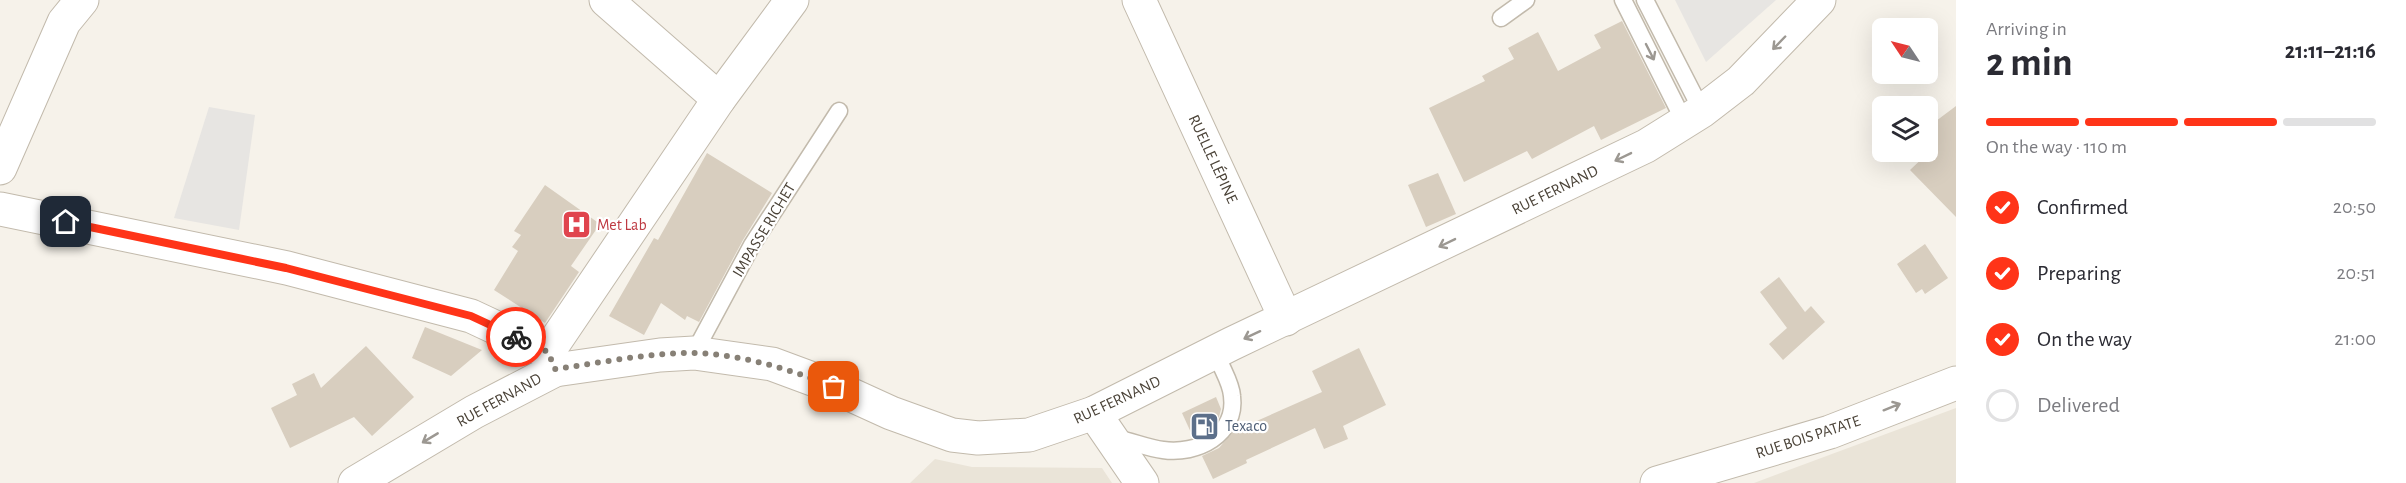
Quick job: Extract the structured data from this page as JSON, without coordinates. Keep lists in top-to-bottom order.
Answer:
{
  "streets": {
    "street": ["RUELLE LÉPINE", "RUE FERNAND", "RUE BOIS PATATE"],
    "lane": ["IMPASSE RICHET"]
  },
  "crossings": [
    ["RUELLE LÉPINE", "RUE FERNAND"],
    ["RUE FERNAND", "IMPASSE RICHET"]
  ],
  "one_way": ["RUE FERNAND", "RUE BOIS PATATE"],
  "places": {
    "hospital": ["Met Lab"],
    "fuel station": ["Texaco"]
  },
  "north": "top left",
  "page": {
    "heading": ["2 min", "Arriving in", "21:11–21:16"],
    "bar": "On the way · 110 m",
    "list": [
      ["Confirmed", "20:50"],
      ["Preparing", "20:51"],
      ["On the way", "21:00"],
      "Delivered"
    ]
  }
}
